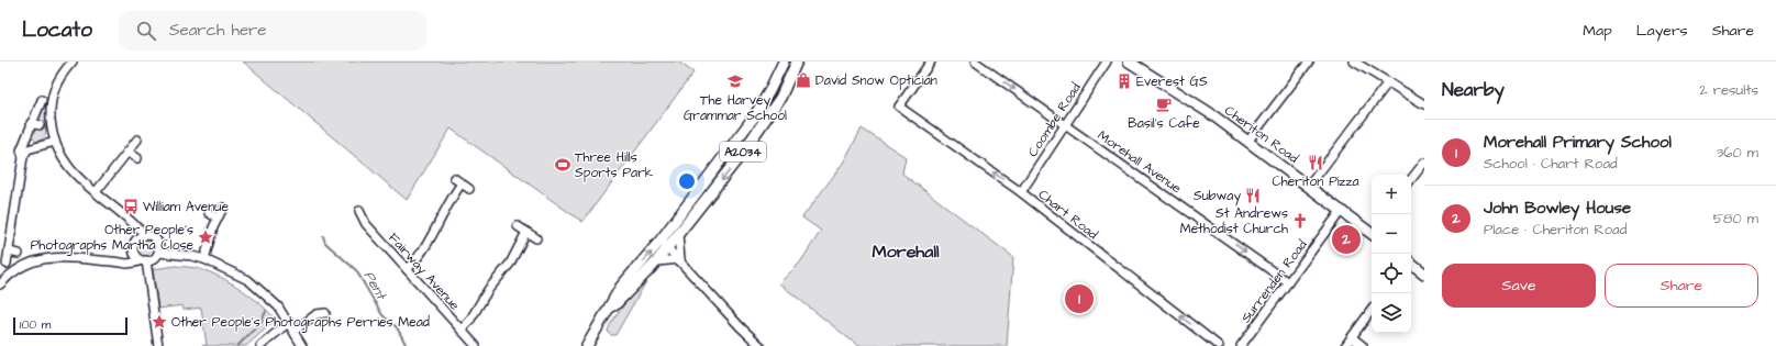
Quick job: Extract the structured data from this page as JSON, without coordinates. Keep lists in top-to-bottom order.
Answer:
{
  "streets": {
    "main road": ["Cheriton Road", "A2034"],
    "street": [
      "Coombe Road",
      "Morehall Avenue",
      "Chart Road",
      "Fairway Avenue",
      "Surrenden Road"
    ]
  },
  "crossings": [
    ["Coombe Road", "Morehall Avenue"],
    ["Coombe Road", "Chart Road"],
    ["Cheriton Road", "Surrenden Road"],
    ["Morehall Avenue", "Surrenden Road"]
  ],
  "one_way": ["Morehall Avenue", "Chart Road"],
  "districts": ["Morehall"],
  "water": ["Pent"],
  "places": {
    "shop": ["David Snow Optician"],
    "school or university": ["The Harvey Grammar School"],
    "building": ["Everest GS"],
    "cafe": ["Basil's Cafe"],
    "restaurant": ["Cheriton Pizza", "Subway"],
    "sports": ["Three Hills Sports Park"],
    "bus stop": ["William Avenue"],
    "church": ["St Andrews Methodist Church"],
    "place": ["Other People's Photographs Martha Close", "Other People's Photographs Perries Mead"]
  },
  "scale_bar": "100 m",
  "page": {
    "header": "Locato",
    "search": "Search here",
    "nav": ["Map", "Layers", "Share"],
    "heading": ["Nearby", "2 results"],
    "list": [
      {
        "mark": "1",
        "name": "Morehall Primary School",
        "note": "School · Chart Road",
        "value": "360 m"
      },
      {
        "mark": "2",
        "name": "John Bowley House",
        "note": "Place · Cheriton Road",
        "value": "580 m"
      }
    ],
    "map_buttons": ["+", "−"],
    "pins": ["2", "1"],
    "buttons": ["Save", "Share"],
    "scale": "100 m"
  }
}
